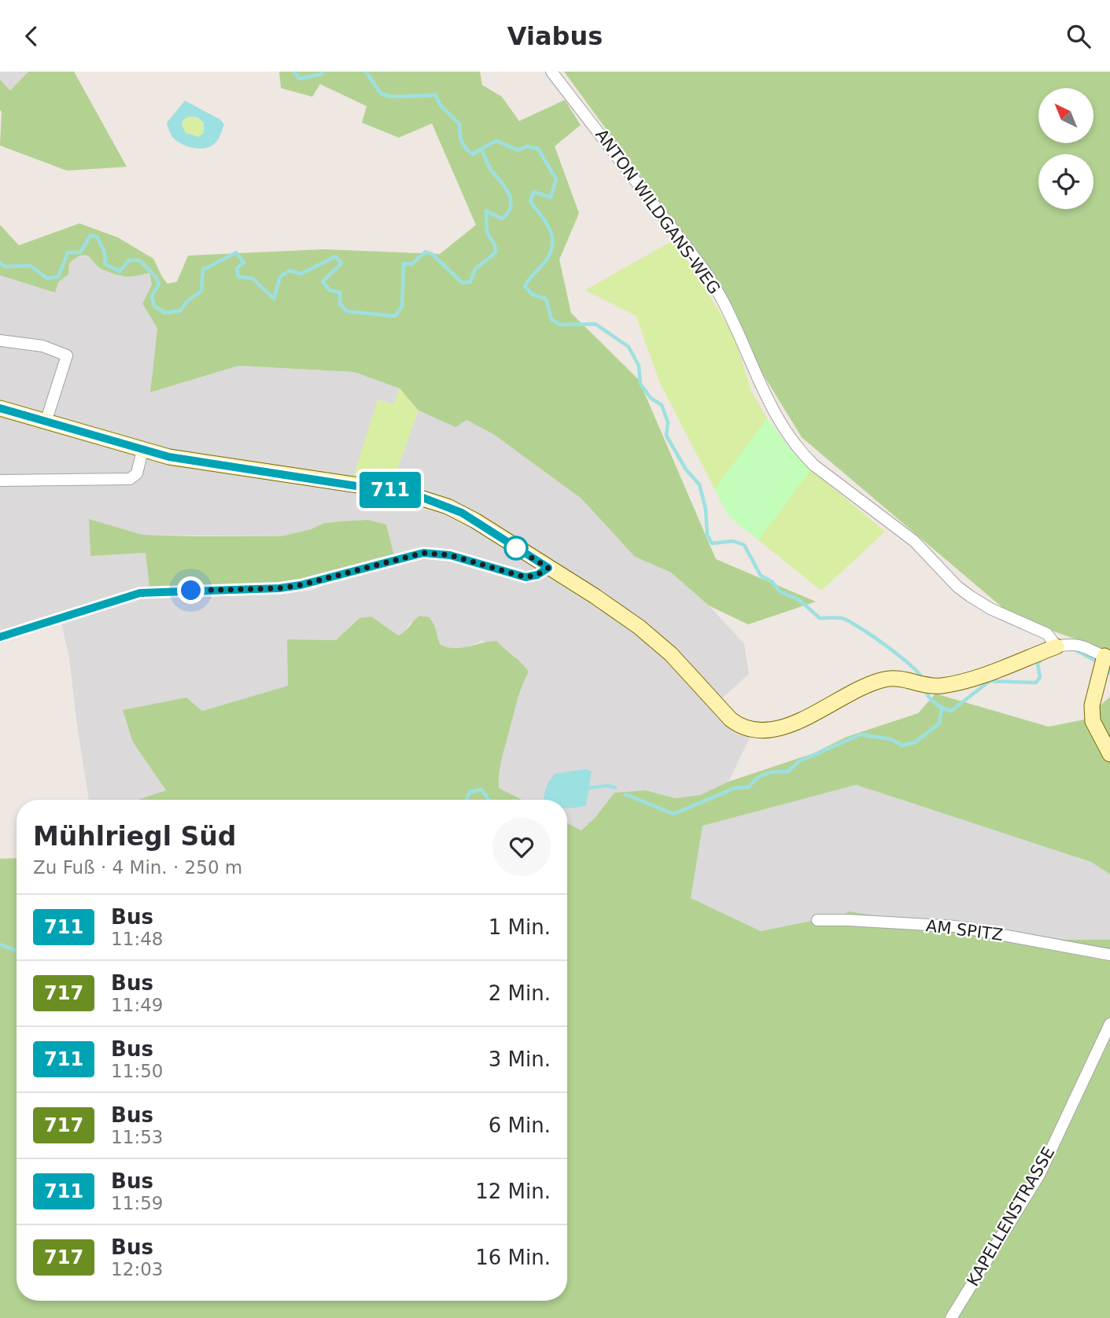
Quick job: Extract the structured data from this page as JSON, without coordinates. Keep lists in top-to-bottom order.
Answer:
{
  "streets": {
    "street": ["ANTON WILDGANS-WEG", "AM SPITZ", "KAPELLENSTRASSE"]
  },
  "lines": ["bus line 711"],
  "north": "top left",
  "page": {
    "header": "Viabus",
    "on_map": "711",
    "heading": ["Mühlriegl Süd", "Zu Fuß · 4 Min. · 250 m"],
    "list": [
      {
        "mark": "711",
        "name": "Bus",
        "note": "11:48",
        "value": "1 Min."
      },
      {
        "mark": "717",
        "name": "Bus",
        "note": "11:49",
        "value": "2 Min."
      },
      {
        "mark": "711",
        "name": "Bus",
        "note": "11:50",
        "value": "3 Min."
      },
      {
        "mark": "717",
        "name": "Bus",
        "note": "11:53",
        "value": "6 Min."
      },
      {
        "mark": "711",
        "name": "Bus",
        "note": "11:59",
        "value": "12 Min."
      },
      {
        "mark": "717",
        "name": "Bus",
        "note": "12:03",
        "value": "16 Min."
      }
    ]
  }
}
